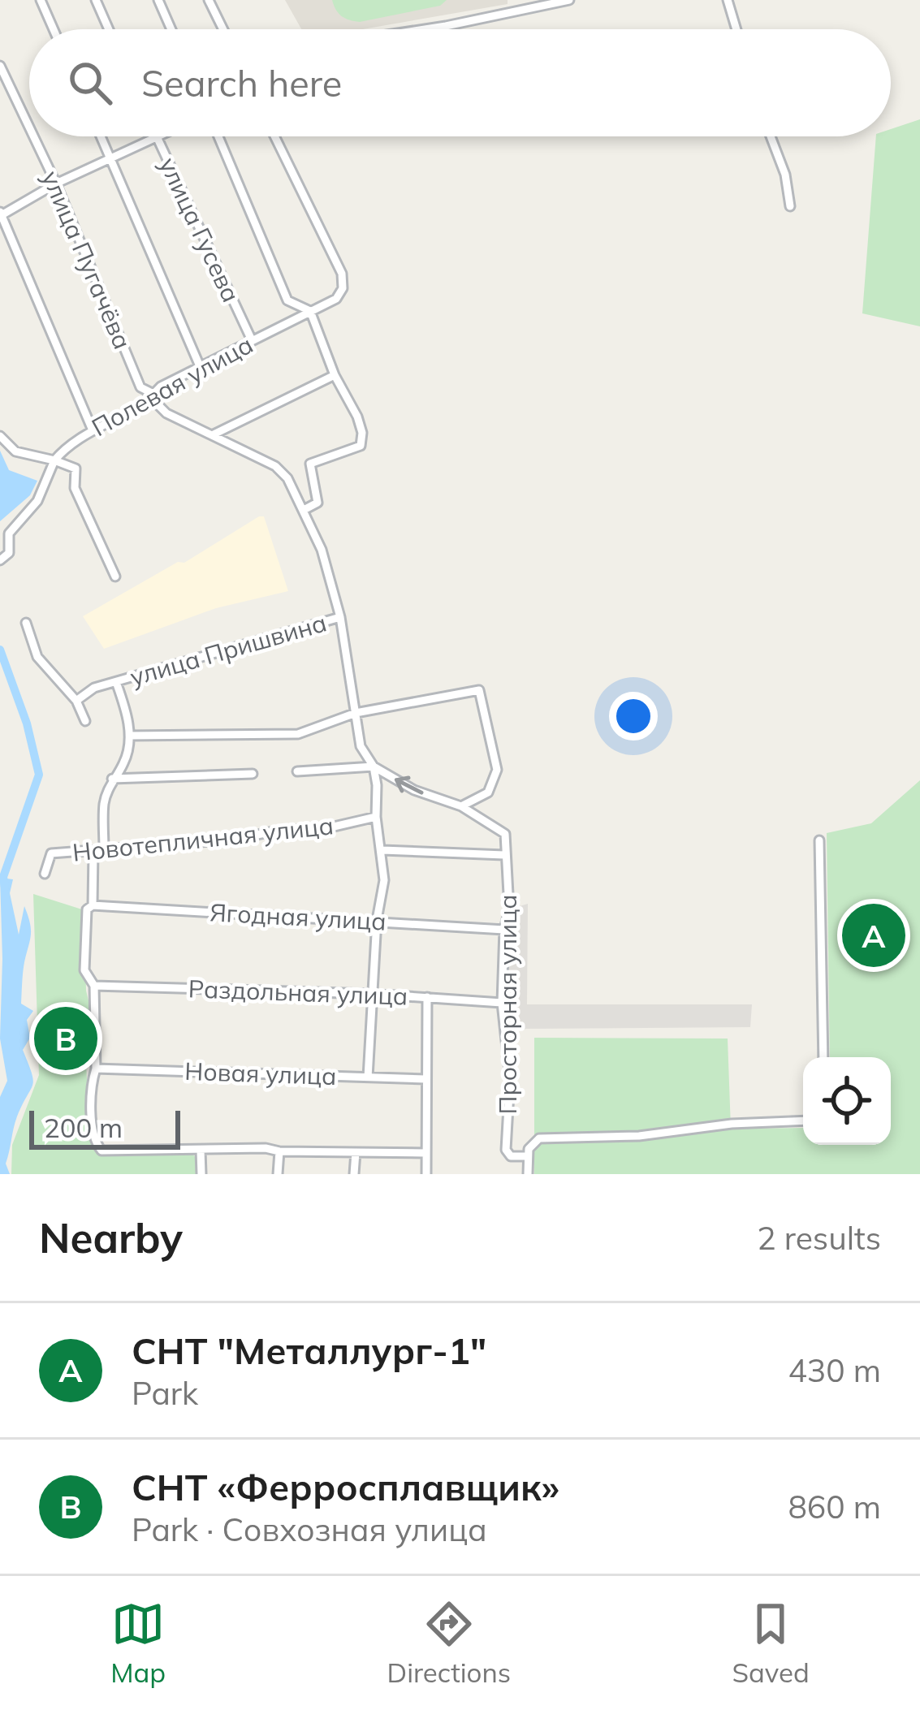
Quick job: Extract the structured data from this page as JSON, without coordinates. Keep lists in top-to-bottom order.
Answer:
{
  "streets": {
    "street": [
      "улица Гусева",
      "улица Пугачёва",
      "Полевая улица",
      "улица Пришвина",
      "Новотепличная улица",
      "Ягодная улица",
      "Раздольная улица",
      "Просторная улица",
      "Новая улица"
    ]
  },
  "crossings": [
    ["улица Гусева", "Полевая улица"],
    ["улица Пугачёва", "Полевая улица"],
    ["улица Пугачёва", "улица Пришвина"],
    ["Полевая улица", "улица Пришвина"],
    ["улица Пришвина", "Новотепличная улица"],
    ["улица Пришвина", "Ягодная улица"],
    ["улица Пришвина", "Раздольная улица"],
    ["улица Пришвина", "Новая улица"],
    ["Ягодная улица", "Просторная улица"],
    ["Раздольная улица", "Просторная улица"]
  ],
  "scale_bar": "200 m",
  "page": {
    "search": "Search here",
    "pins": ["A", "B"],
    "scale": "200 m",
    "heading": ["Nearby", "2 results"],
    "list": [
      {
        "mark": "A",
        "name": "СНТ \"Металлург-1\"",
        "note": "Park",
        "value": "430 m"
      },
      {
        "mark": "B",
        "name": "СНТ «Ферросплавщик»",
        "note": "Park · Совхозная улица",
        "value": "860 m"
      }
    ],
    "nav": ["Map", "Directions", "Saved"]
  }
}
